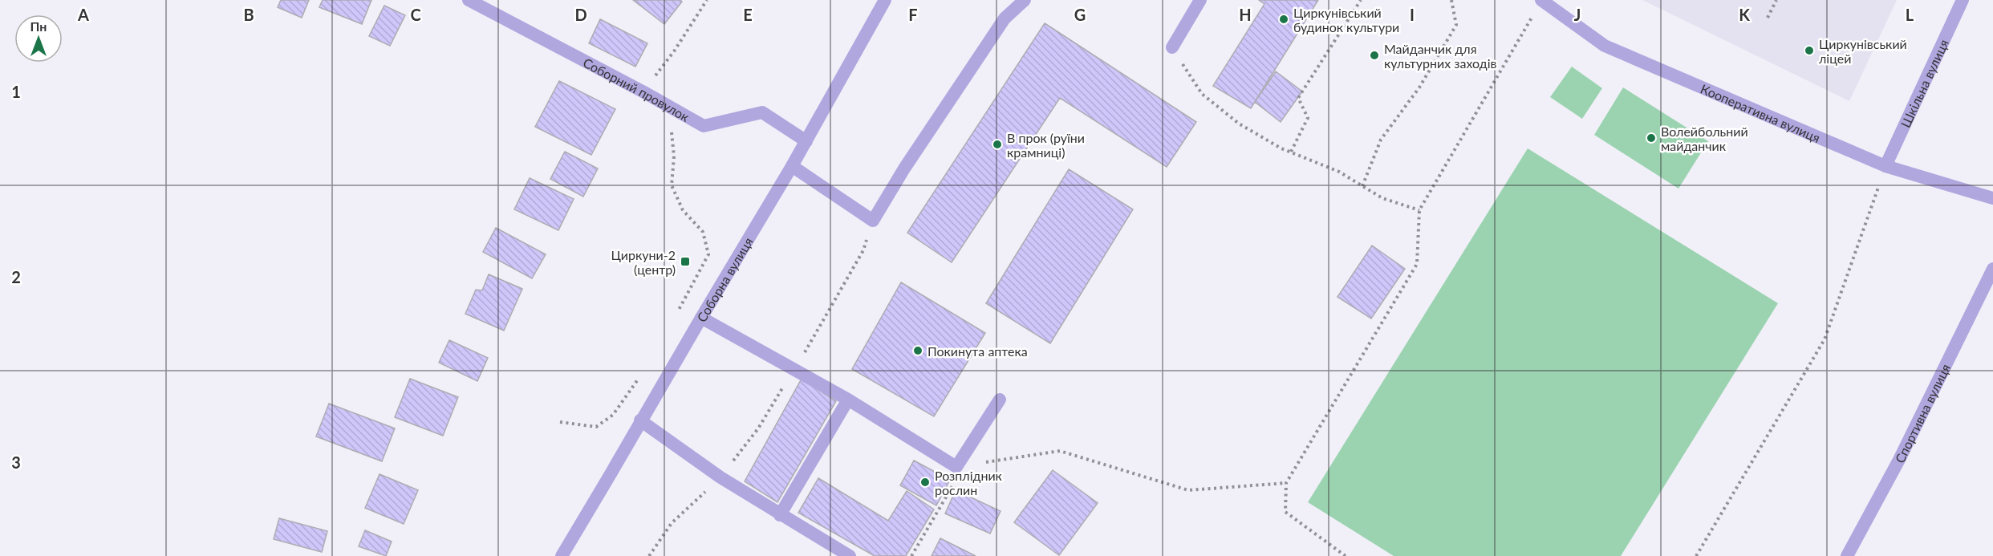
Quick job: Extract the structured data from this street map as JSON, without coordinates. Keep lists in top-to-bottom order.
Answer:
{
  "streets": {
    "street": [
      "Шкільна вулиця",
      "Соборний провулок",
      "Кооперативна вулиця",
      "Соборна вулиця",
      "Спортивна вулиця"
    ]
  },
  "crossings": [
    ["Шкільна вулиця", "Кооперативна вулиця"],
    ["Соборний провулок", "Соборна вулиця"]
  ],
  "places": {
    "other": [
      "Циркунівський будинок культури",
      "Циркунівський ліцей",
      "Майданчик для культурних заходів",
      "Волейбольний майданчик",
      "В прок (руїни крамниці)",
      "Покинута аптека",
      "Розплідник рослин"
    ],
    "transit": ["Циркуни-2 (центр)"]
  },
  "north": "top",
  "grid": {
    "columns": [
      "A",
      "B",
      "C",
      "D",
      "E",
      "F",
      "G",
      "H",
      "I",
      "J",
      "K",
      "L"
    ],
    "rows": ["1", "2", "3"]
  }
}
